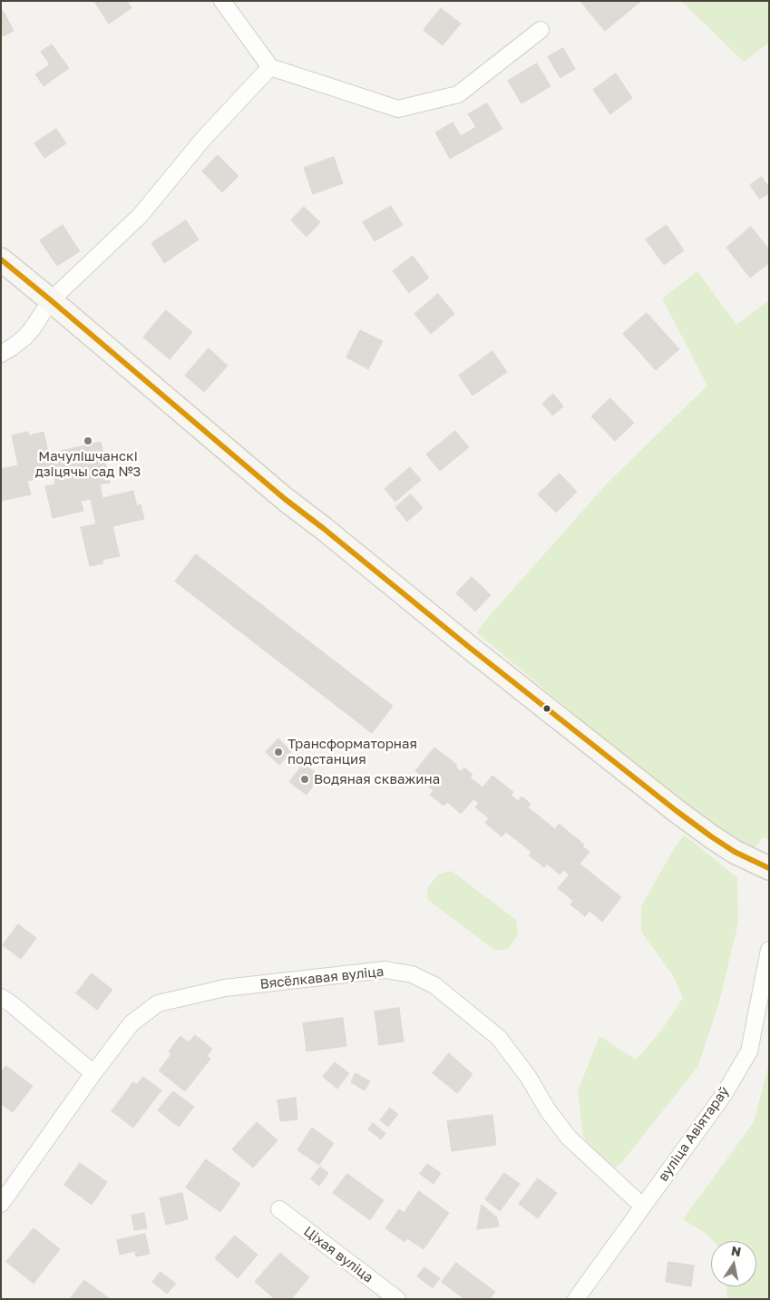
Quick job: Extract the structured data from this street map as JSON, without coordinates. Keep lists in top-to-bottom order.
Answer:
{
  "streets": {
    "street": ["Вясёлкавая вуліца", "вуліца Авіятараў", "Ціхая вуліца"]
  },
  "crossings": [
    ["Вясёлкавая вуліца", "вуліца Авіятараў"]
  ],
  "places": ["Мачулішчанскі дзіцячы сад №3", "Трансформаторная подстанция", "Водяная скважина"],
  "north": "top"
}
